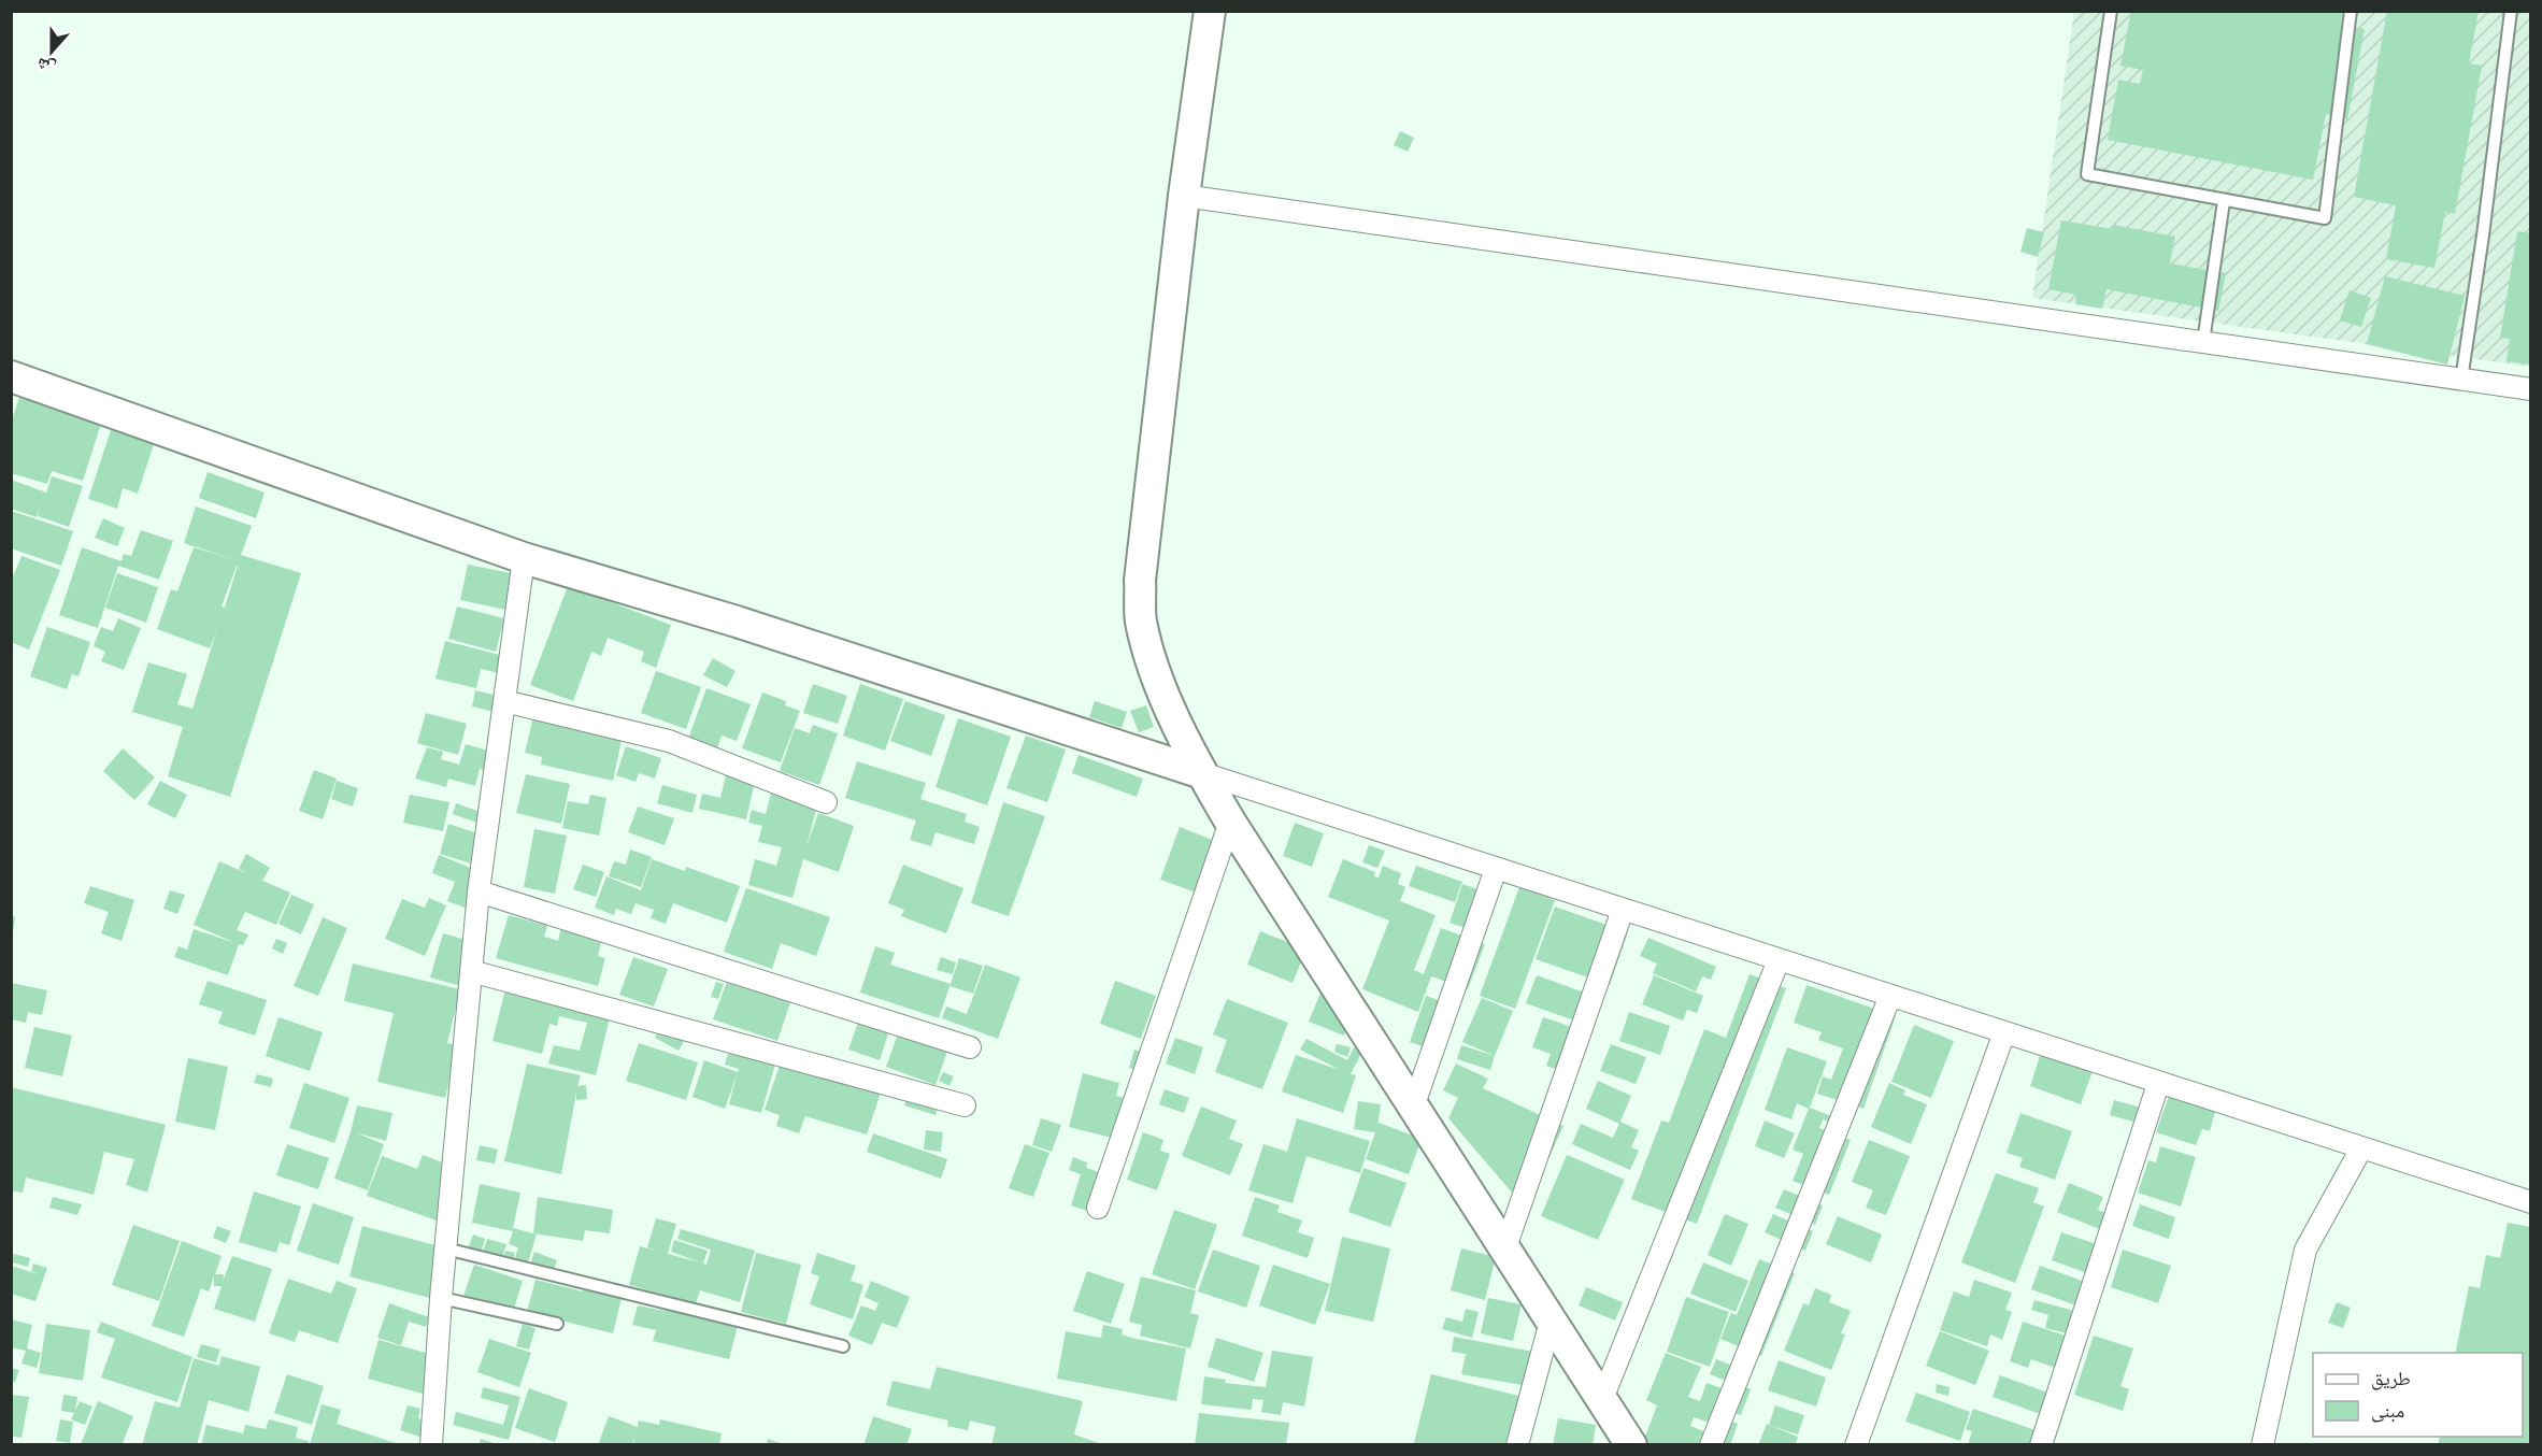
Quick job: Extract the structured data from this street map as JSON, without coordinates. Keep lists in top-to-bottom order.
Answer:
{
  "legend": ["طريق", "مبنى"],
  "north": "bottom"
}
